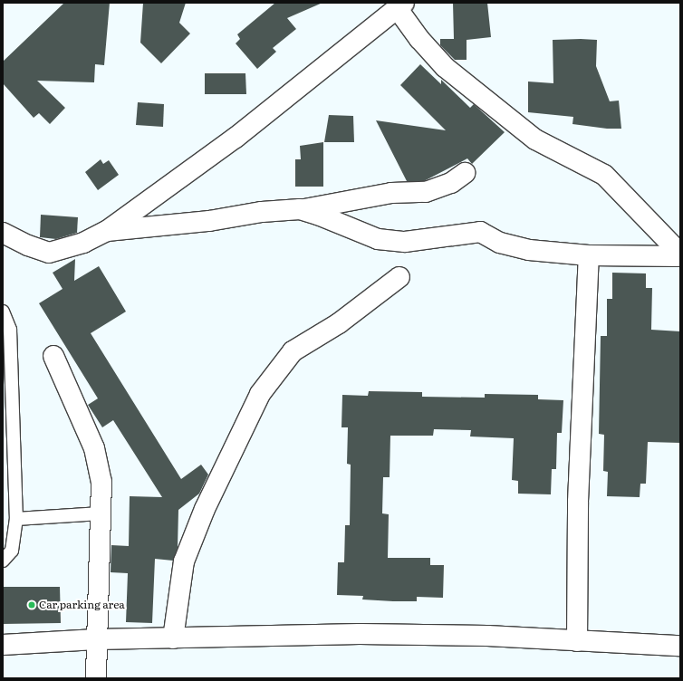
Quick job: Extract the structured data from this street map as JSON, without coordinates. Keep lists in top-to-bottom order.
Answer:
{
  "places": ["Car parking area"]
}
